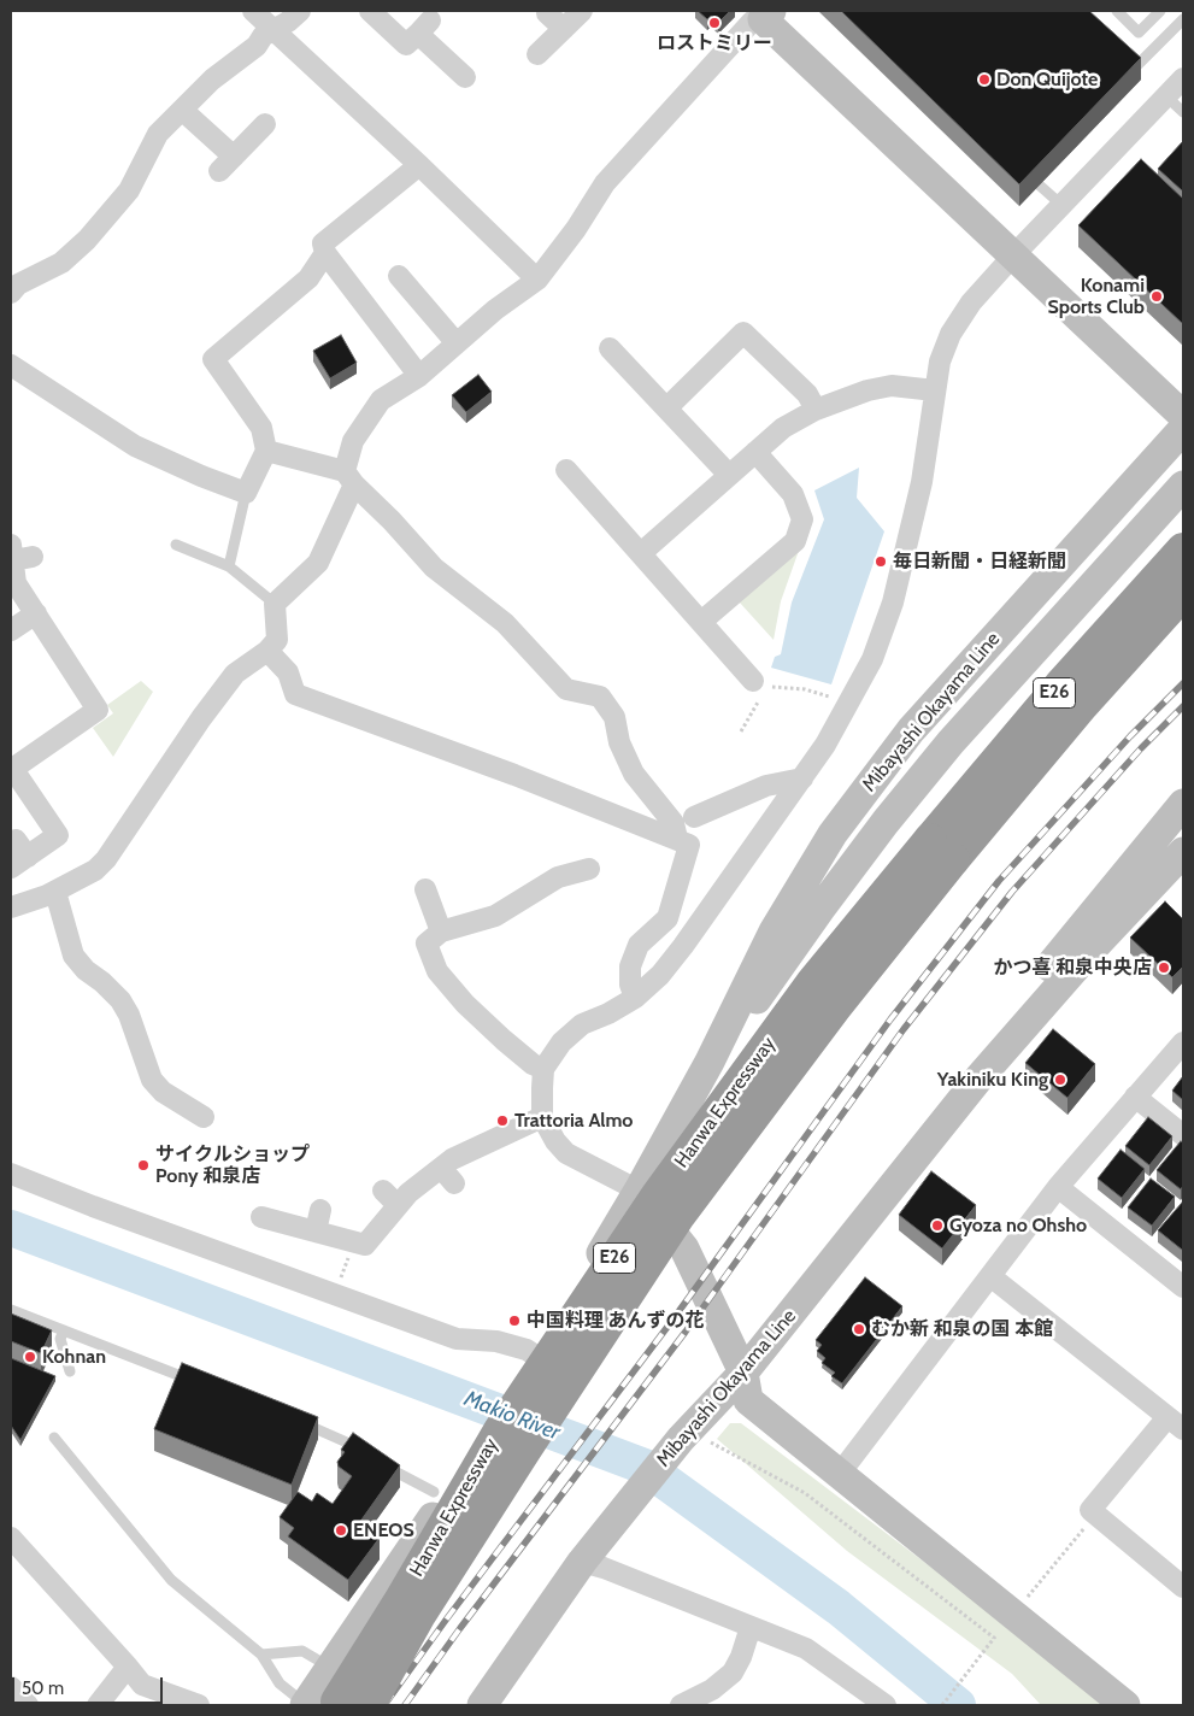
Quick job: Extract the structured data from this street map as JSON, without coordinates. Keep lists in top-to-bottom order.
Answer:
{
  "streets": {
    "highway": ["E26", "Hanwa Expressway"],
    "main road": ["Mibayashi Okayama Line"]
  },
  "crossings": [
    ["Mibayashi Okayama Line", "Hanwa Expressway"]
  ],
  "water": ["Makio River"],
  "places": [
    "ロストミリー",
    "Don Quijote",
    "Konami Sports Club",
    "毎日新聞・日経新聞",
    "かつ喜 和泉中央店",
    "Yakiniku King",
    "Trattoria Almo",
    "サイクルショップ Pony 和泉店",
    "Gyoza no Ohsho",
    "中国料理 あんずの花",
    "むか新 和泉の国 本館",
    "Kohnan",
    "ENEOS"
  ],
  "scale_bar": "50 m"
}
